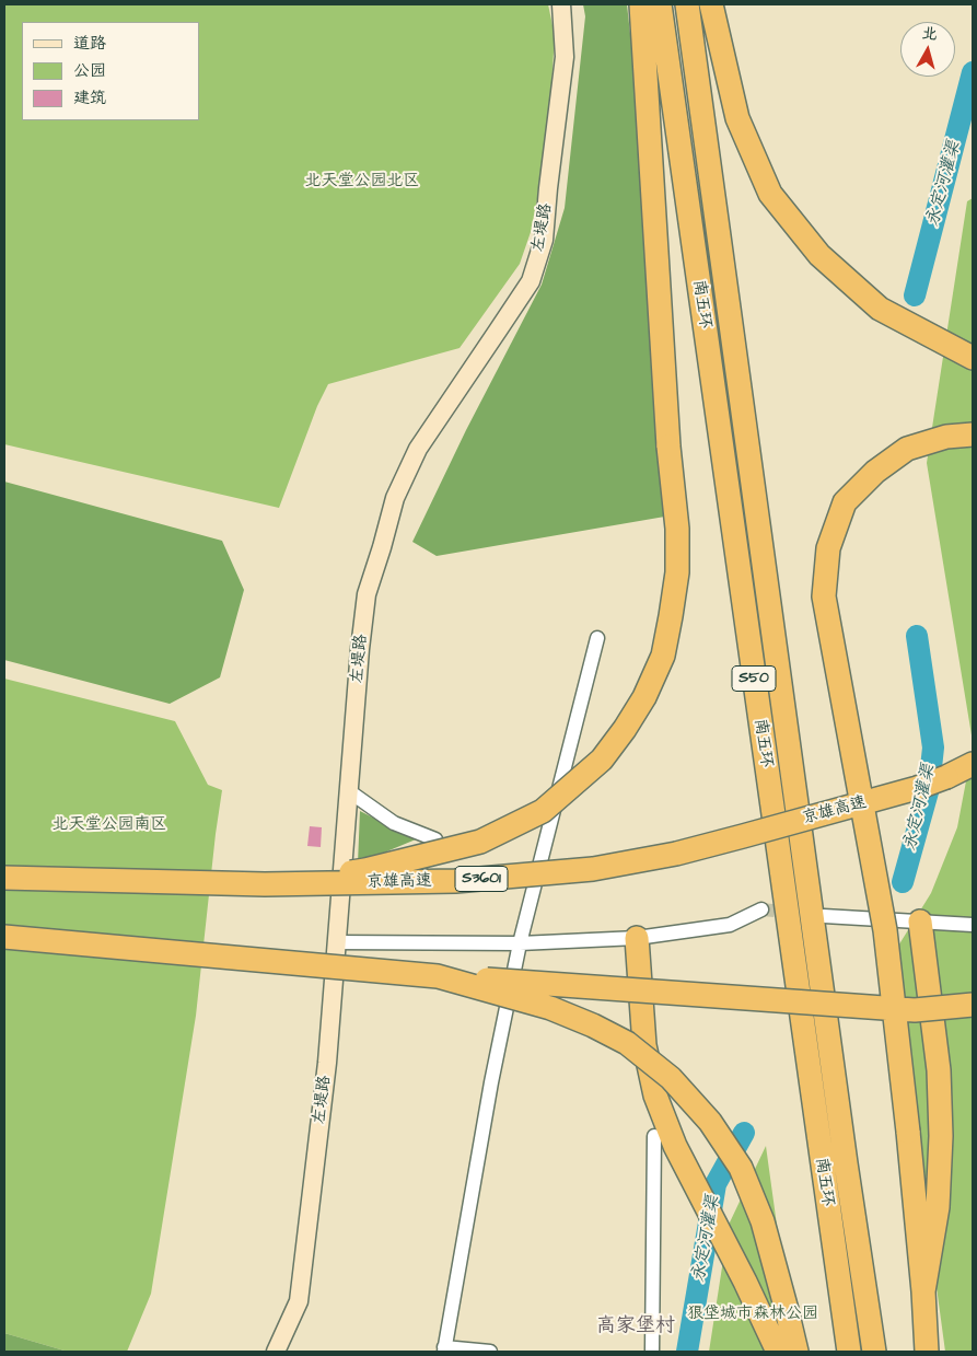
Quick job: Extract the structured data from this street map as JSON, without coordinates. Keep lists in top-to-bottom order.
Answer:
{
  "streets": {
    "highway": [
      "南五环",
      "S50",
      "京雄高速",
      "S3601"
    ],
    "main road": ["左堤路"]
  },
  "districts": ["高家堡村"],
  "water": ["永定河灌渠"],
  "parks": ["北天堂公园北区", "北天堂公园南区", "狼垡城市森林公园"],
  "legend": ["道路", "公园", "建筑"],
  "north": "top"
}
